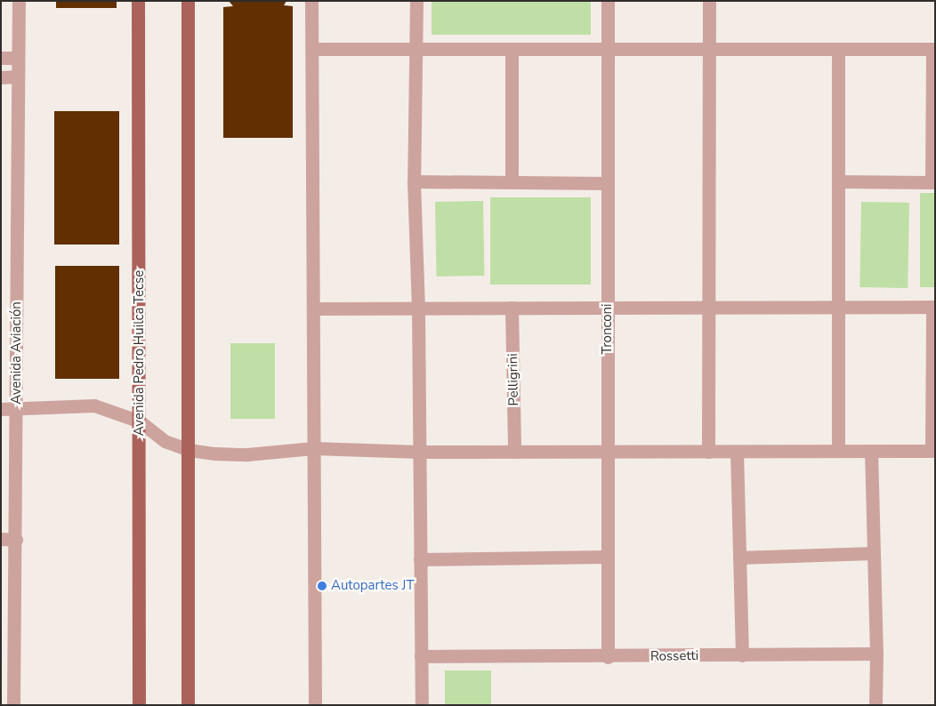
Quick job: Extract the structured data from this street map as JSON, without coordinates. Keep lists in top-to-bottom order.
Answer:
{
  "streets": {
    "main road": ["Avenida Pedro Huilca Tecse"],
    "street": [
      "Tronconi",
      "Avenida Aviación",
      "Pelligrini",
      "Rossetti"
    ]
  },
  "crossings": [
    ["Tronconi", "Rossetti"]
  ],
  "places": ["Autopartes JT"]
}
